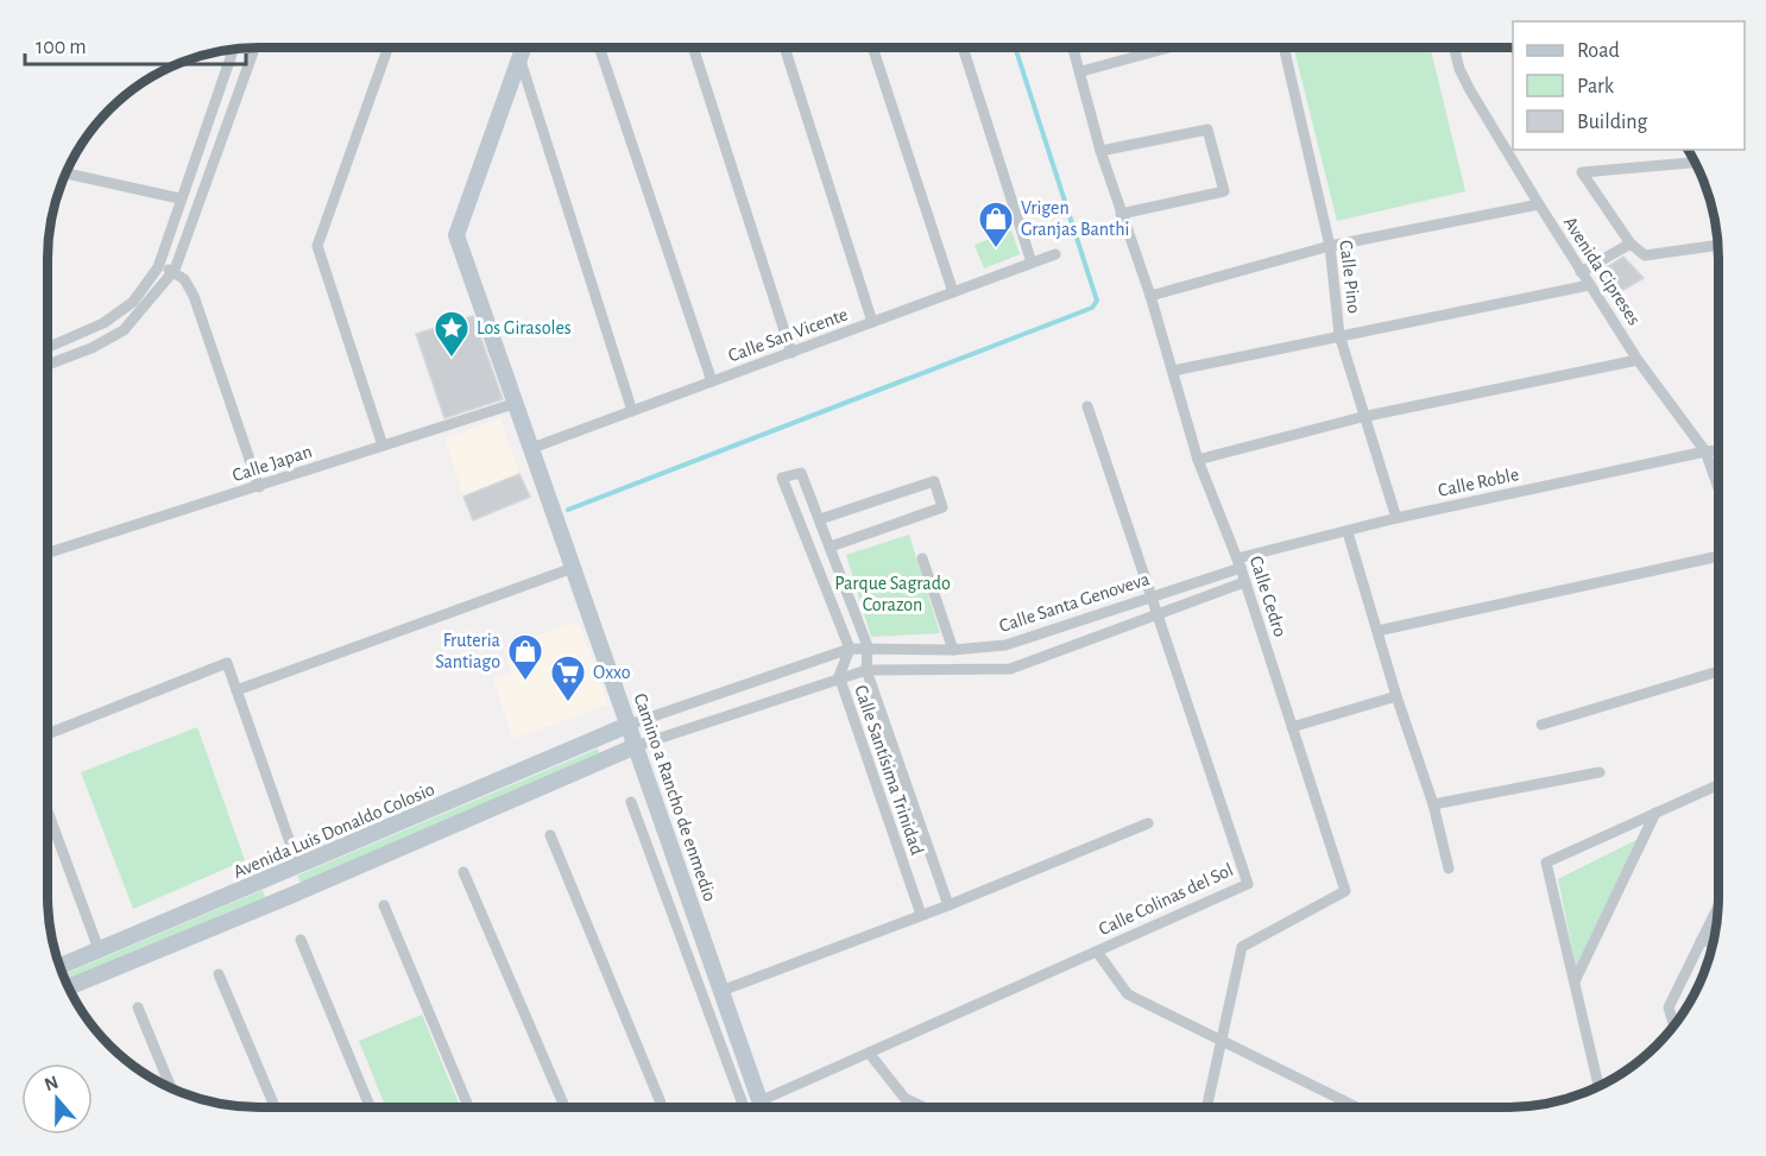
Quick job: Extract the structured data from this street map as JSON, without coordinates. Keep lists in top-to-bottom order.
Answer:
{
  "streets": {
    "street": [
      "Avenida Cipreses",
      "Calle Pino",
      "Calle San Vicente",
      "Calle Japan",
      "Calle Roble",
      "Calle Cedro",
      "Calle Santa Genoveva",
      "Calle Santísima Trinidad",
      "Camino a Rancho de enmedio",
      "Avenida Luis Donaldo Colosio",
      "Calle Colinas del Sol"
    ]
  },
  "crossings": [
    ["Avenida Cipreses", "Calle Roble"],
    ["Calle Pino", "Calle Roble"],
    ["Calle San Vicente", "Camino a Rancho de enmedio"],
    ["Calle Japan", "Camino a Rancho de enmedio"],
    ["Calle Roble", "Calle Cedro"],
    ["Calle Roble", "Calle Santa Genoveva"],
    ["Calle Cedro", "Calle Santa Genoveva"],
    ["Calle Santa Genoveva", "Calle Santísima Trinidad"],
    ["Calle Santa Genoveva", "Camino a Rancho de enmedio"],
    ["Calle Santa Genoveva", "Avenida Luis Donaldo Colosio"],
    ["Calle Santa Genoveva", "Calle Colinas del Sol"],
    ["Camino a Rancho de enmedio", "Avenida Luis Donaldo Colosio"],
    ["Camino a Rancho de enmedio", "Calle Colinas del Sol"]
  ],
  "parks": ["Parque Sagrado Corazon"],
  "places": {
    "shop": ["Vrigen Granjas Banthi", "Fruteria Santiago"],
    "place": ["Los Girasoles"],
    "supermarket": ["Oxxo"]
  },
  "legend": ["Road", "Park", "Building"],
  "scale_bar": "100 m",
  "north": "top"
}
